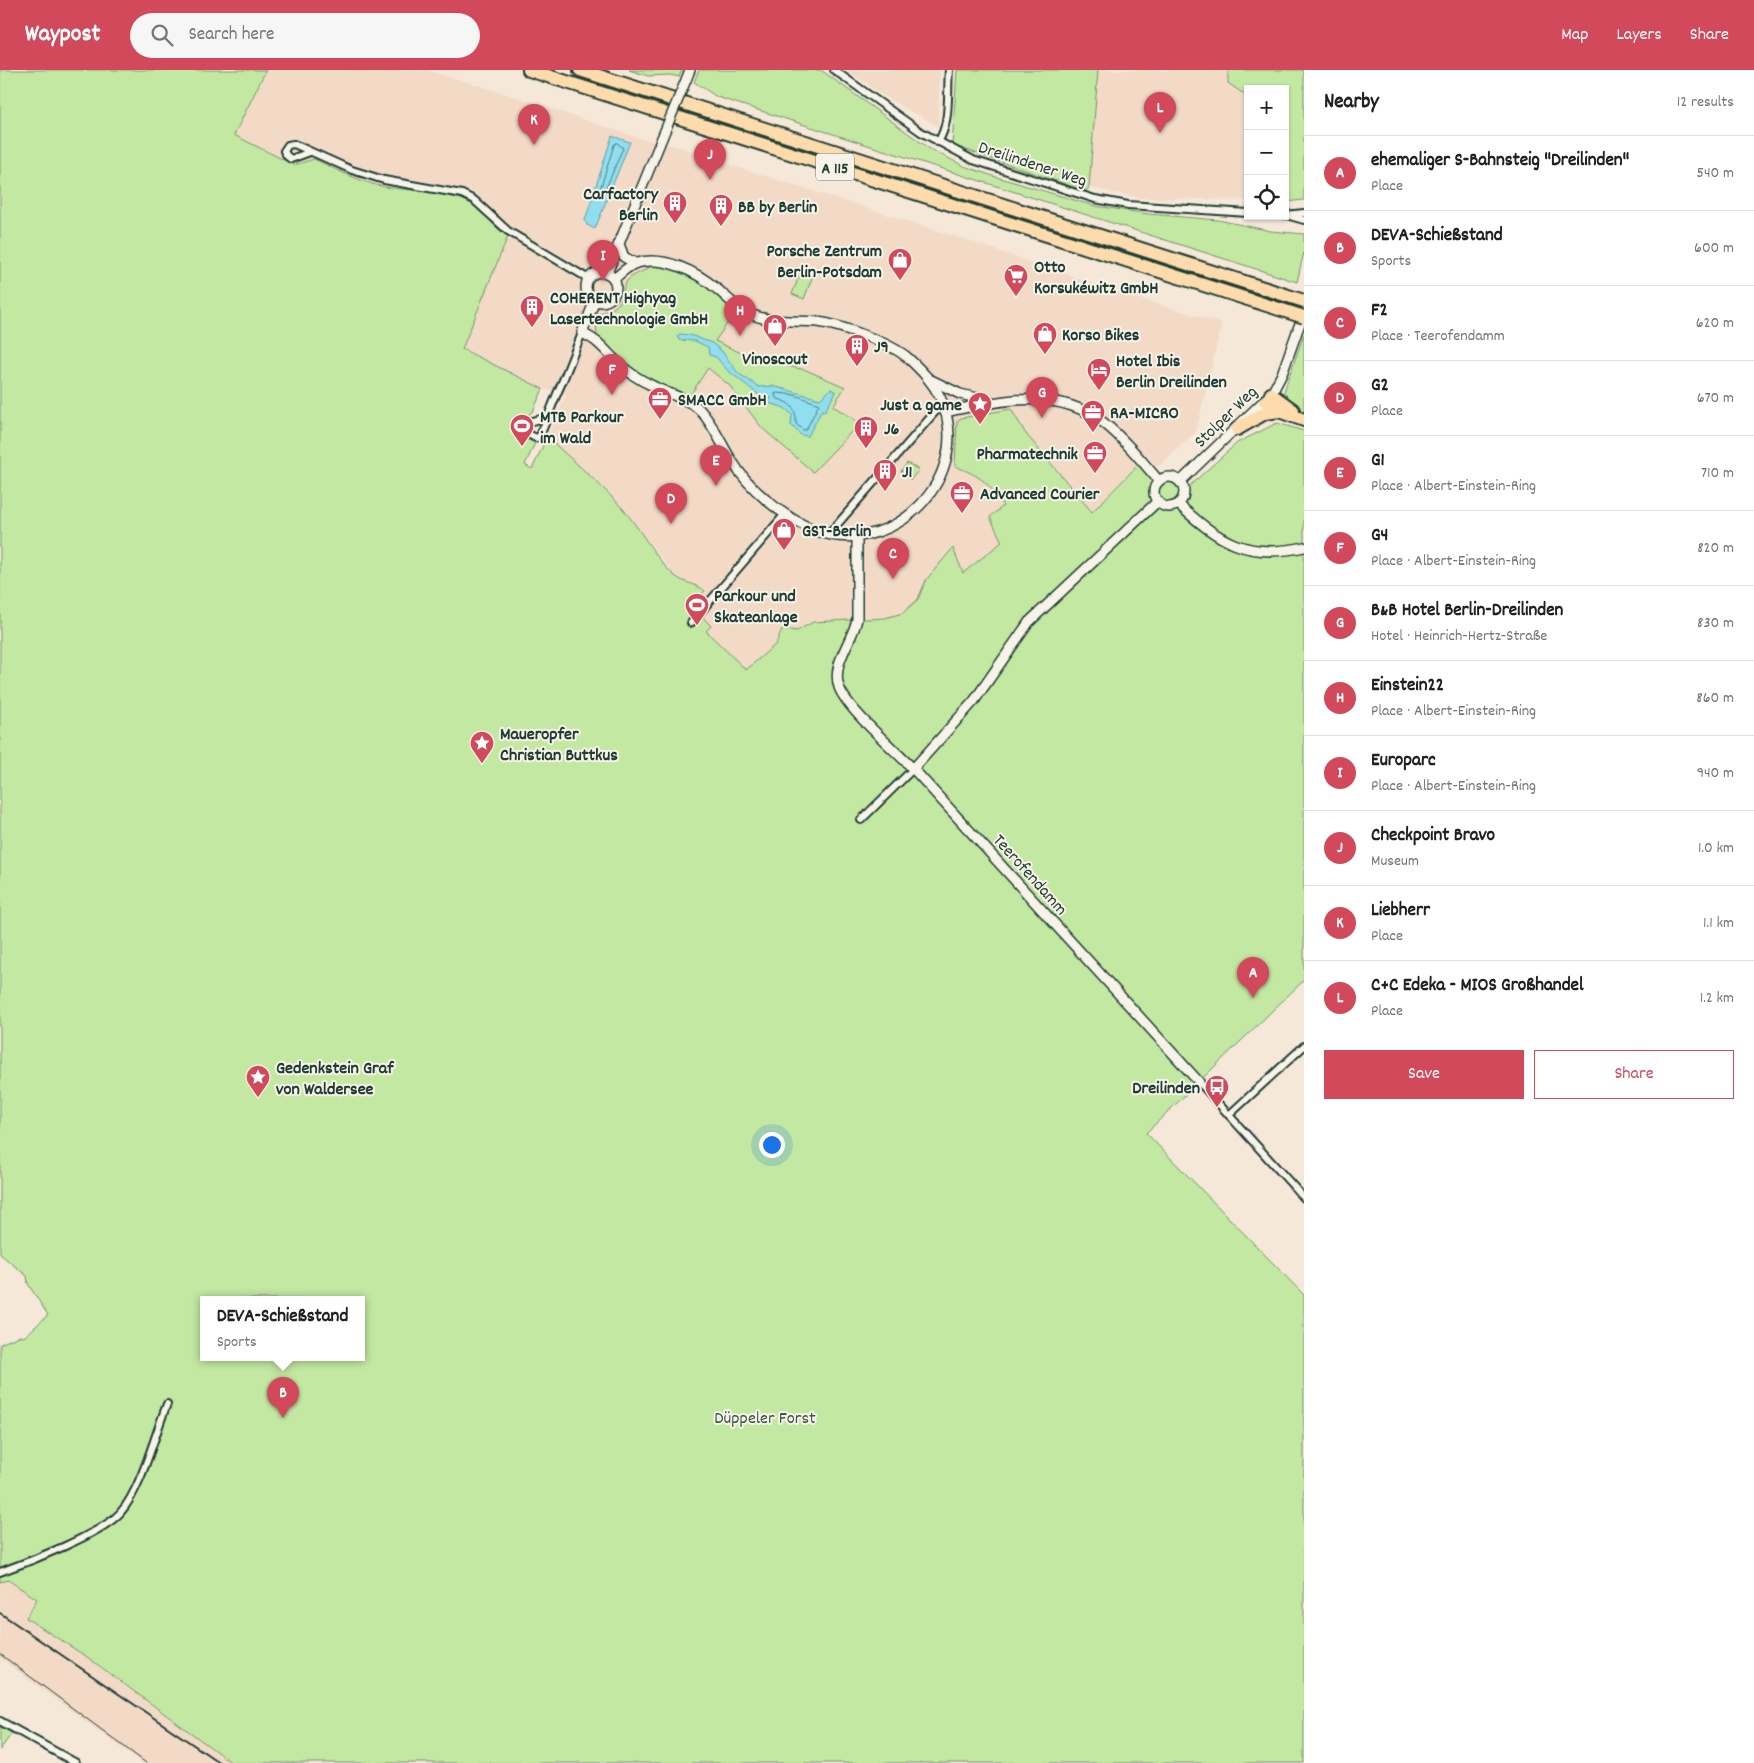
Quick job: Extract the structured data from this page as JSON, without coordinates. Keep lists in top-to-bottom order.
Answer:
{
  "streets": {
    "highway": ["A 115"],
    "street": ["Dreilindener Weg", "Stolper Weg", "Teerofendamm"]
  },
  "parks": ["Düppeler Forst"],
  "places": {
    "building": [
      "Carfactory Berlin",
      "BB by Berlin",
      "COHERENT Highyag Lasertechnologie GmbH",
      "J9",
      "J6",
      "J1"
    ],
    "shop": [
      "Porsche Zentrum Berlin-Potsdam",
      "Vinoscout",
      "Korso Bikes",
      "GST-Berlin"
    ],
    "supermarket": ["Otto Korsukéwitz GmbH"],
    "hotel": ["Hotel Ibis Berlin Dreilinden"],
    "office": [
      "SMACC GmbH",
      "RA-MICRO",
      "Pharmatechnik",
      "Advanced Courier"
    ],
    "place": ["Just a game", "Maueropfer Christian Buttkus", "Gedenkstein Graf von Waldersee"],
    "sports": ["MTB Parkour im Wald", "Parkour und Skateanlage"],
    "bus stop": ["Dreilinden"]
  },
  "page": {
    "header": "Waypost",
    "search": "Search here",
    "nav": ["Map", "Layers", "Share"],
    "heading": ["Nearby", "12 results"],
    "map_buttons": ["+", "−"],
    "pins": [
      "L",
      "K",
      "J",
      "I",
      "H",
      "F",
      "G",
      "E",
      "D",
      "C",
      "A",
      "B"
    ],
    "list": [
      {
        "mark": "A",
        "name": "ehemaliger S-Bahnsteig \"Dreilinden\"",
        "note": "Place",
        "value": "540 m"
      },
      {
        "mark": "B",
        "name": "DEVA-Schießstand",
        "note": "Sports",
        "value": "600 m"
      },
      {
        "mark": "C",
        "name": "F2",
        "note": "Place · Teerofendamm",
        "value": "620 m"
      },
      {
        "mark": "D",
        "name": "G2",
        "note": "Place",
        "value": "670 m"
      },
      {
        "mark": "E",
        "name": "G1",
        "note": "Place · Albert-Einstein-Ring",
        "value": "710 m"
      },
      {
        "mark": "F",
        "name": "G4",
        "note": "Place · Albert-Einstein-Ring",
        "value": "820 m"
      },
      {
        "mark": "G",
        "name": "B&B Hotel Berlin-Dreilinden",
        "note": "Hotel · Heinrich-Hertz-Straße",
        "value": "830 m"
      },
      {
        "mark": "H",
        "name": "Einstein22",
        "note": "Place · Albert-Einstein-Ring",
        "value": "860 m"
      },
      {
        "mark": "I",
        "name": "Europarc",
        "note": "Place · Albert-Einstein-Ring",
        "value": "940 m"
      },
      {
        "mark": "J",
        "name": "Checkpoint Bravo",
        "note": "Museum",
        "value": "1.0 km"
      },
      {
        "mark": "K",
        "name": "Liebherr",
        "note": "Place",
        "value": "1.1 km"
      },
      {
        "mark": "L",
        "name": "C+C Edeka - MIOS Großhandel",
        "note": "Place",
        "value": "1.2 km"
      }
    ],
    "buttons": ["Save", "Share"],
    "popup": ["DEVA-Schießstand", "Sports"]
  }
}
